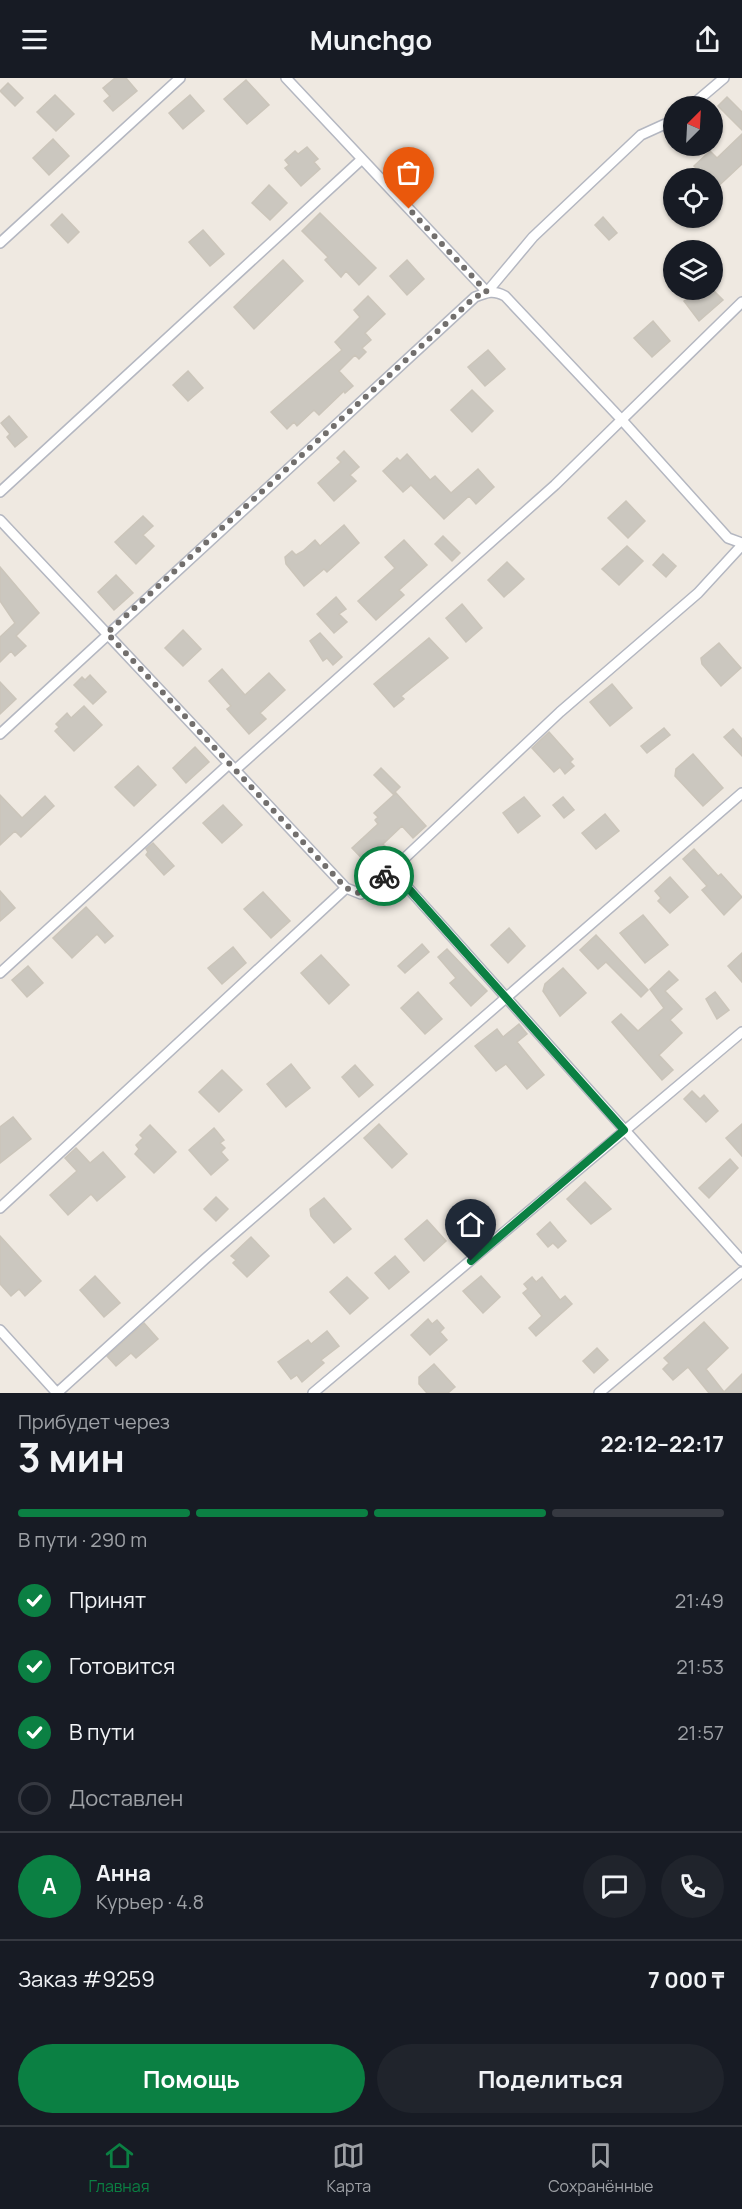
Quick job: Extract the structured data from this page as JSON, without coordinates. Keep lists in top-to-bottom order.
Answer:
{
  "north": "top right",
  "page": {
    "header": "Munchgo",
    "heading": ["3 мин", "Прибудет через", "22:12–22:17"],
    "panel": [
      "Анна",
      "Курьер · 4.8",
      "Заказ #9259",
      "7 000 ₸"
    ],
    "bar": "В пути · 290 m",
    "list": [
      ["Принят", "21:49"],
      ["Готовится", "21:53"],
      ["В пути", "21:57"],
      "Доставлен"
    ],
    "round": "А",
    "buttons": ["Помощь", "Поделиться"],
    "tabs": ["Главная", "Карта", "Сохранённые"]
  }
}
